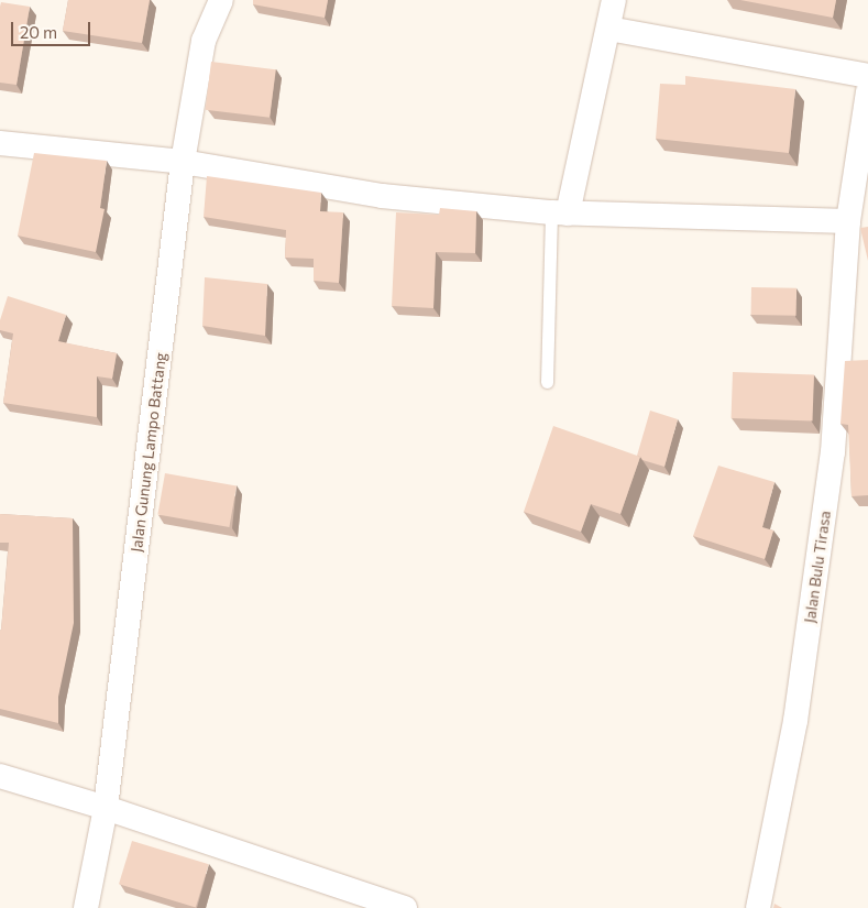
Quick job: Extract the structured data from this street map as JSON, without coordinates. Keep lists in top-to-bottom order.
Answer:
{
  "streets": {
    "street": ["Jalan Gunung Lampo Battang", "Jalan Bulu Tirasa"]
  },
  "scale_bar": "20 m"
}
